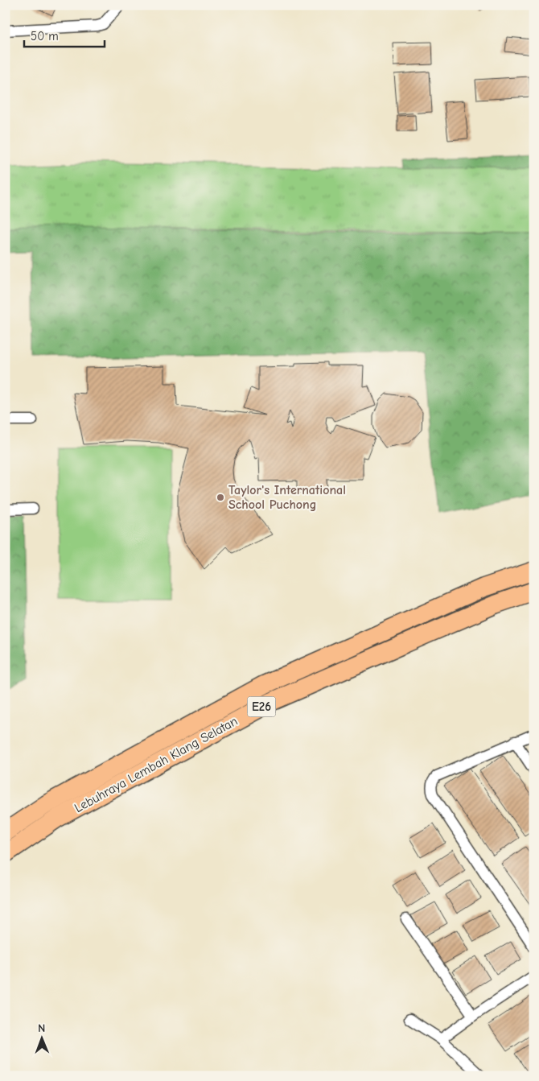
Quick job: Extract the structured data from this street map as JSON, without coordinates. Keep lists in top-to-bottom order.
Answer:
{
  "streets": {
    "highway": ["E26", "Lebuhraya Lembah Klang Selatan"]
  },
  "places": ["Taylor's International School Puchong"],
  "scale_bar": "50 m",
  "north": "top"
}
